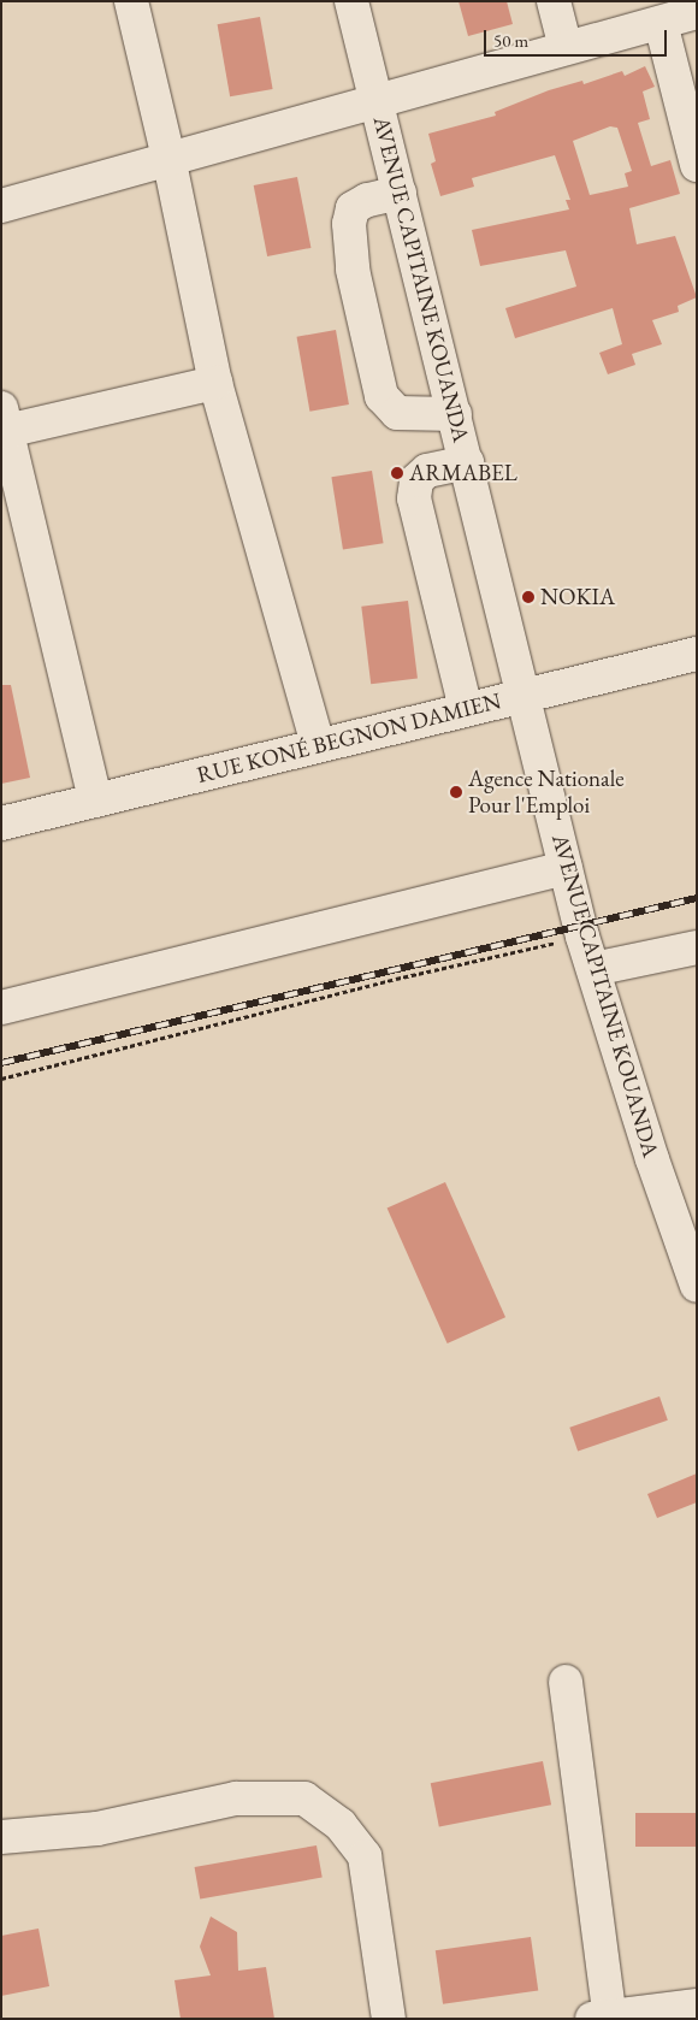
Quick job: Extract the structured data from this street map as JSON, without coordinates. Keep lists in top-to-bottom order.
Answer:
{
  "streets": {
    "street": ["AVENUE CAPITAINE KOUANDA", "RUE KONÉ BEGNON DAMIEN"]
  },
  "crossings": [
    ["AVENUE CAPITAINE KOUANDA", "RUE KONÉ BEGNON DAMIEN"]
  ],
  "places": ["ARMABEL", "NOKIA", "Agence Nationale Pour l'Emploi"],
  "scale_bar": "50 m"
}
